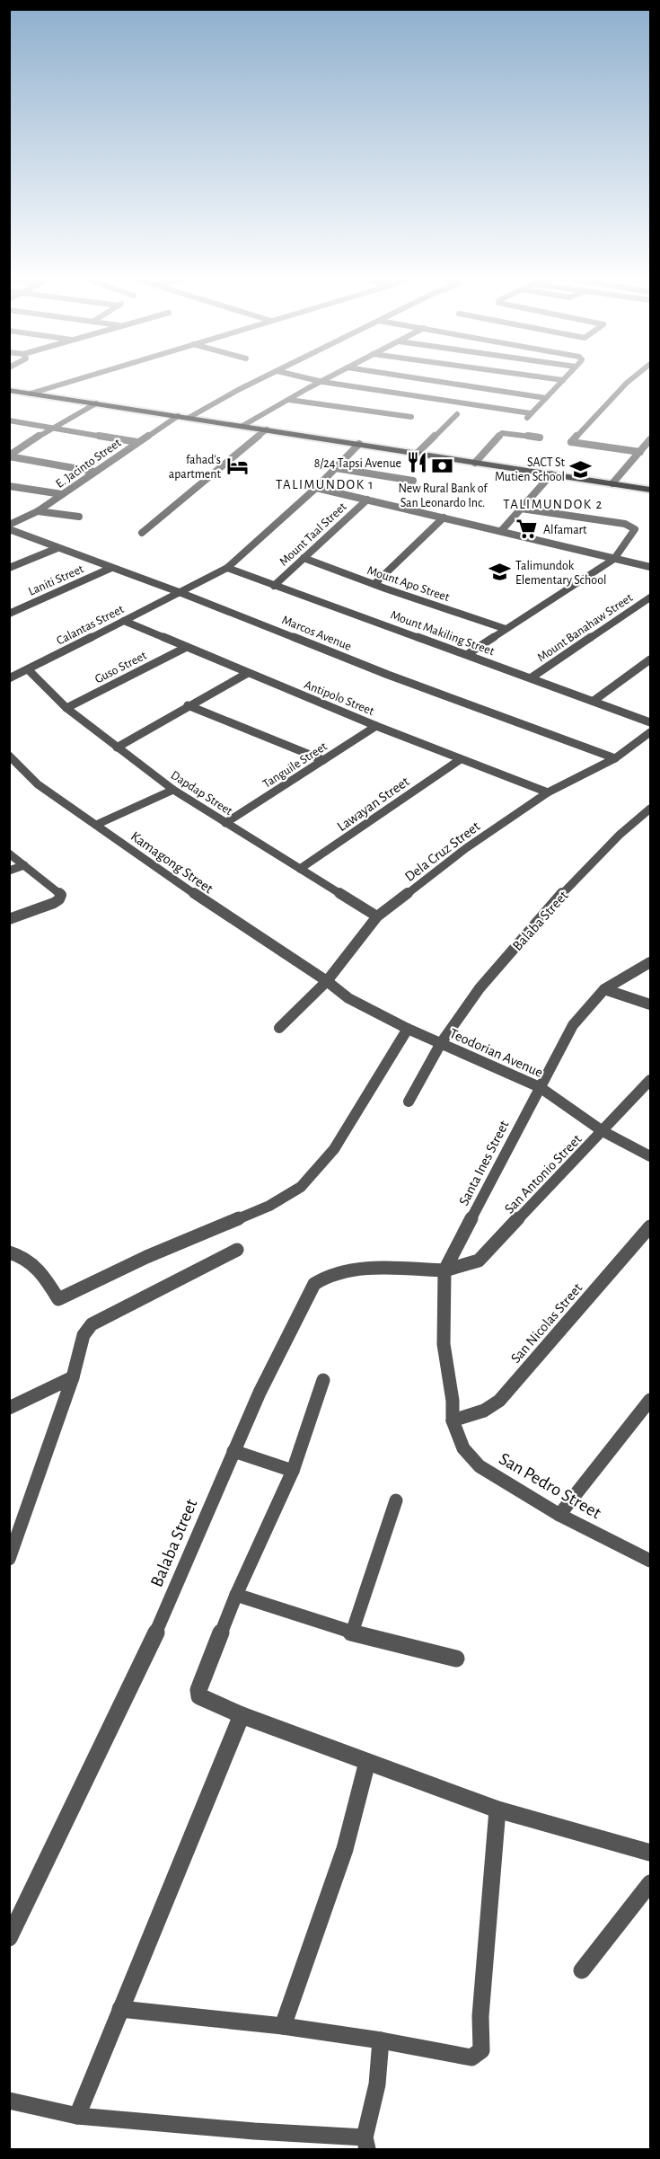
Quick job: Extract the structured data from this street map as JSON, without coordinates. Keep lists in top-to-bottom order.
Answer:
{
  "streets": {
    "street": [
      "E. Jacinto Street",
      "Mount Taal Street",
      "Laniti Street",
      "Mount Apo Street",
      "Calantas Street",
      "Mount Banahaw Street",
      "Marcos Avenue",
      "Mount Makiling Street",
      "Guso Street",
      "Antipolo Street",
      "Tanguile Street",
      "Dapdap Street",
      "Lawayan Street",
      "Dela Cruz Street",
      "Kamagong Street",
      "Balaba Street",
      "Teodorian Avenue",
      "Santa Ines Street",
      "San Antonio Street",
      "San Nicolas Street",
      "San Pedro Street"
    ]
  },
  "crossings": [
    ["Mount Taal Street", "Mount Apo Street"],
    ["Mount Taal Street", "Mount Makiling Street"],
    ["Laniti Street", "Marcos Avenue"],
    ["Calantas Street", "Marcos Avenue"],
    ["Calantas Street", "Mount Makiling Street"],
    ["Calantas Street", "Antipolo Street"],
    ["Calantas Street", "Dapdap Street"],
    ["Mount Banahaw Street", "Mount Makiling Street"],
    ["Marcos Avenue", "Dela Cruz Street"],
    ["Guso Street", "Antipolo Street"],
    ["Guso Street", "Dapdap Street"],
    ["Antipolo Street", "Tanguile Street"],
    ["Antipolo Street", "Lawayan Street"],
    ["Antipolo Street", "Dela Cruz Street"],
    ["Tanguile Street", "Dapdap Street"],
    ["Dapdap Street", "Lawayan Street"],
    ["Dapdap Street", "Dela Cruz Street"],
    ["Dela Cruz Street", "Kamagong Street"],
    ["Dela Cruz Street", "Teodorian Avenue"],
    ["Kamagong Street", "Teodorian Avenue"],
    ["Balaba Street", "Teodorian Avenue"],
    ["Balaba Street", "Santa Ines Street"],
    ["Balaba Street", "San Antonio Street"],
    ["Teodorian Avenue", "Santa Ines Street"],
    ["Teodorian Avenue", "San Antonio Street"],
    ["Santa Ines Street", "San Antonio Street"],
    ["Santa Ines Street", "San Nicolas Street"],
    ["Santa Ines Street", "San Pedro Street"],
    ["San Nicolas Street", "San Pedro Street"]
  ],
  "districts": ["TALIMUNDOK 1", "TALIMUNDOK 2"],
  "places": {
    "restaurant": ["8/24 Tapsi Avenue"],
    "hotel": ["fahad's apartment"],
    "bank": ["New Rural Bank of San Leonardo Inc."],
    "school or university": ["SACT St Mutien School", "Talimundok Elementary School"],
    "supermarket": ["Alfamart"]
  }
}
